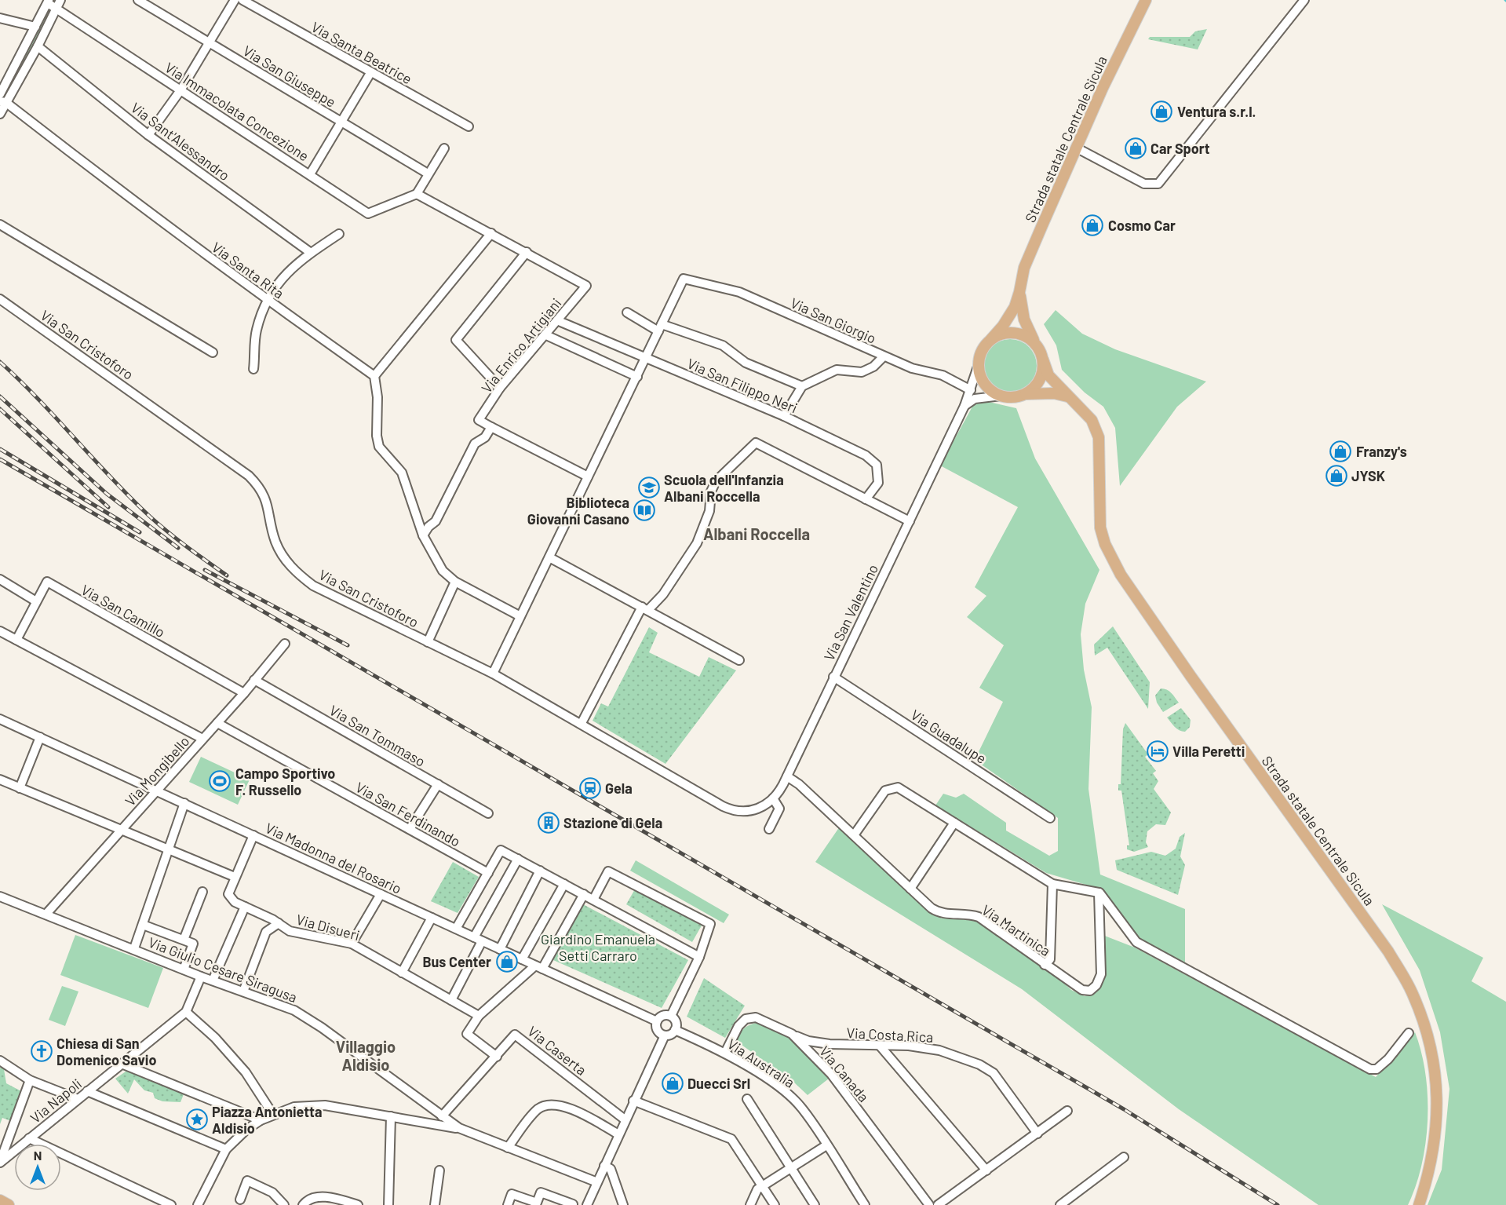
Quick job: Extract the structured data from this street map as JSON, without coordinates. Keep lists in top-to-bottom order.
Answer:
{
  "streets": {
    "main road": ["Strada statale Centrale Sicula"],
    "street": [
      "Via Santa Beatrice",
      "Via San Giuseppe",
      "Via Immacolata Concezione",
      "Via Sant'Alessandro",
      "Via Santa Rita",
      "Via San Giorgio",
      "Via San Cristoforo",
      "Via Enrico Artigiani",
      "Via San Filippo Neri",
      "Via San Camillo",
      "Via San Valentino",
      "Via San Tommaso",
      "Via Guadalupe",
      "Via Mongibello",
      "Via San Ferdinando",
      "Via Madonna del Rosario",
      "Via Disueri",
      "Via Martinica",
      "Via Giulio Cesare Siragusa",
      "Via Costa Rica",
      "Via Caserta",
      "Via Australia",
      "Via Canada",
      "Via Napoli"
    ]
  },
  "crossings": [
    ["Strada statale Centrale Sicula", "Via San Valentino"],
    ["Via San Giorgio", "Via San Valentino"],
    ["Via San Cristoforo", "Via San Valentino"],
    ["Via Enrico Artigiani", "Via San Filippo Neri"],
    ["Via San Camillo", "Via Mongibello"],
    ["Via San Valentino", "Via Guadalupe"],
    ["Via San Valentino", "Via Martinica"],
    ["Via San Tommaso", "Via Mongibello"],
    ["Via Mongibello", "Via San Ferdinando"],
    ["Via Mongibello", "Via Madonna del Rosario"],
    ["Via Mongibello", "Via Giulio Cesare Siragusa"],
    ["Via Madonna del Rosario", "Via Disueri"],
    ["Via Madonna del Rosario", "Via Australia"],
    ["Via Giulio Cesare Siragusa", "Via Caserta"],
    ["Via Giulio Cesare Siragusa", "Via Napoli"],
    ["Via Costa Rica", "Via Canada"],
    ["Via Australia", "Via Canada"]
  ],
  "districts": ["Albani Roccella", "Villaggio Aldisio"],
  "parks": ["Giardino Emanuela Setti Carraro"],
  "places": {
    "shop": [
      "Ventura s.r.l.",
      "Car Sport",
      "Cosmo Car",
      "Franzy's",
      "JYSK",
      "Bus Center",
      "Duecci Srl"
    ],
    "school or university": ["Scuola dell'Infanzia Albani Roccella"],
    "library": ["Biblioteca Giovanni Casano"],
    "hotel": ["Villa Peretti"],
    "sports": ["Campo Sportivo F. Russello"],
    "station": ["Gela"],
    "building": ["Stazione di Gela"],
    "church": ["Chiesa di San Domenico Savio"],
    "place": ["Piazza Antonietta Aldisio"]
  },
  "north": "top"
}
